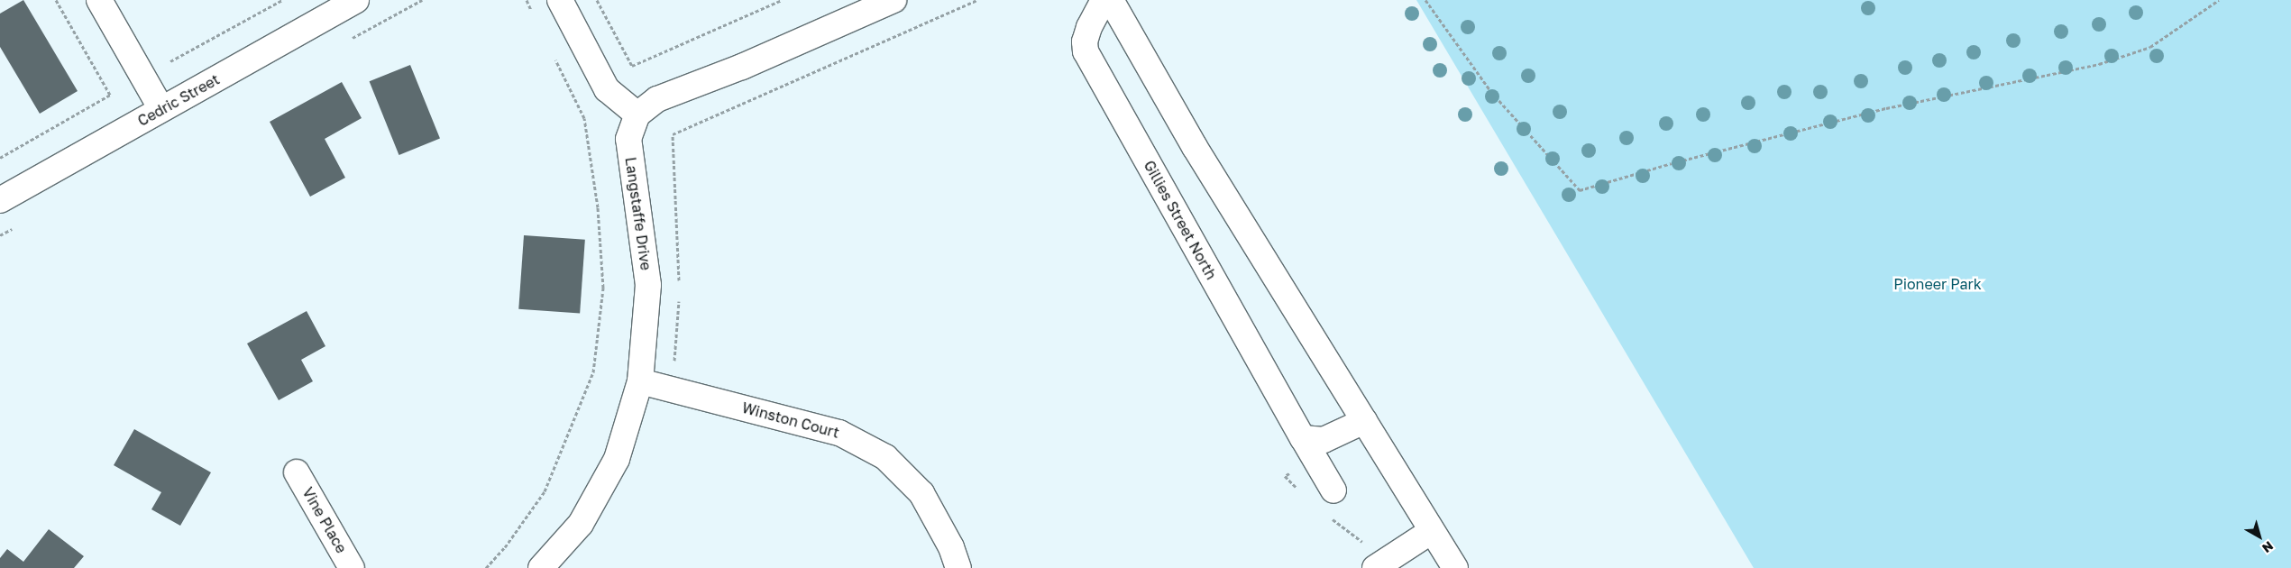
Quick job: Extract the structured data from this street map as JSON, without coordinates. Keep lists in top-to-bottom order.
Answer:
{
  "streets": {
    "street": [
      "Cedric Street",
      "Langstaffe Drive",
      "Gillies Street North",
      "Winston Court",
      "Vine Place"
    ]
  },
  "crossings": [
    ["Langstaffe Drive", "Winston Court"]
  ],
  "parks": ["Pioneer Park"],
  "north": "bottom right"
}
